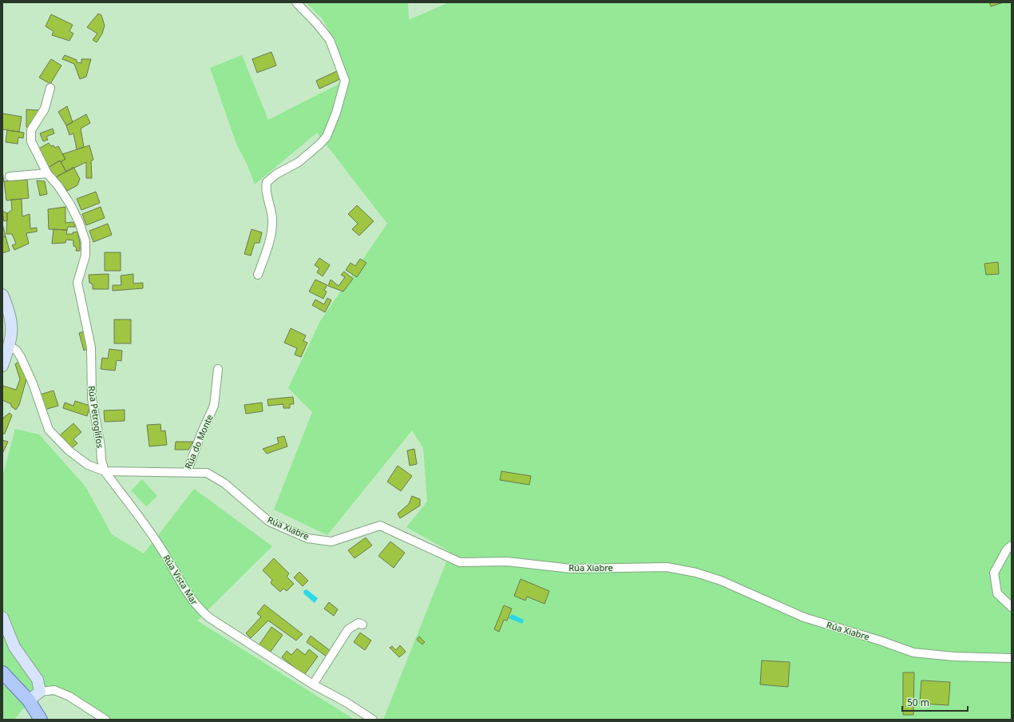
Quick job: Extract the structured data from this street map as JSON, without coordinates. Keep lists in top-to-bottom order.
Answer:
{
  "streets": {
    "street": [
      "Rúa Petroglifos",
      "Rúa do Monte",
      "Rúa Xiabre",
      "Rúa Vista Mar"
    ]
  },
  "crossings": [
    ["Rúa Petroglifos", "Rúa do Monte"],
    ["Rúa Petroglifos", "Rúa Vista Mar"],
    ["Rúa do Monte", "Rúa Xiabre"],
    ["Rúa do Monte", "Rúa Vista Mar"]
  ],
  "scale_bar": "50 m"
}
